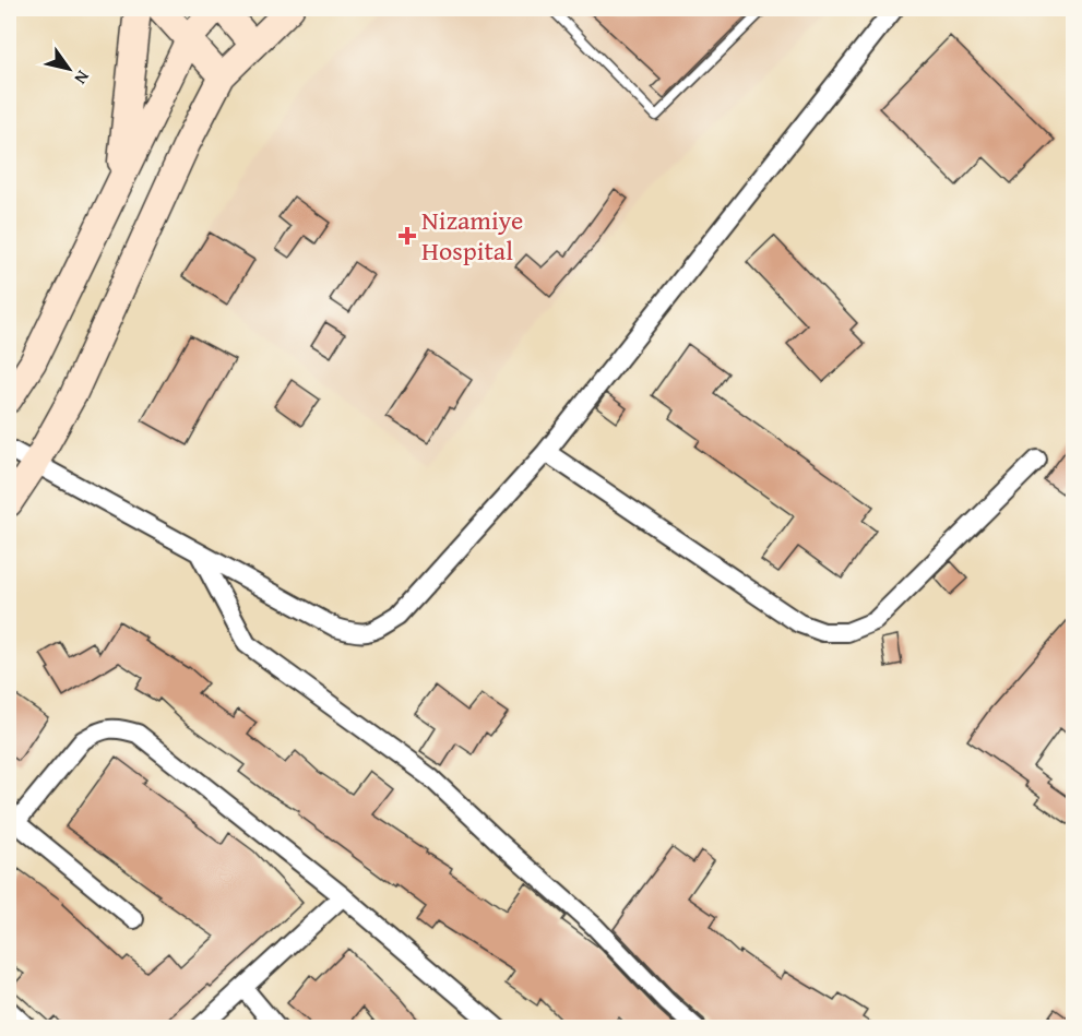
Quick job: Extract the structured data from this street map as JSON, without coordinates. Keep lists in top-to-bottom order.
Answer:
{
  "places": {
    "health": ["Nizamiye Hospital"]
  },
  "north": "bottom right"
}
